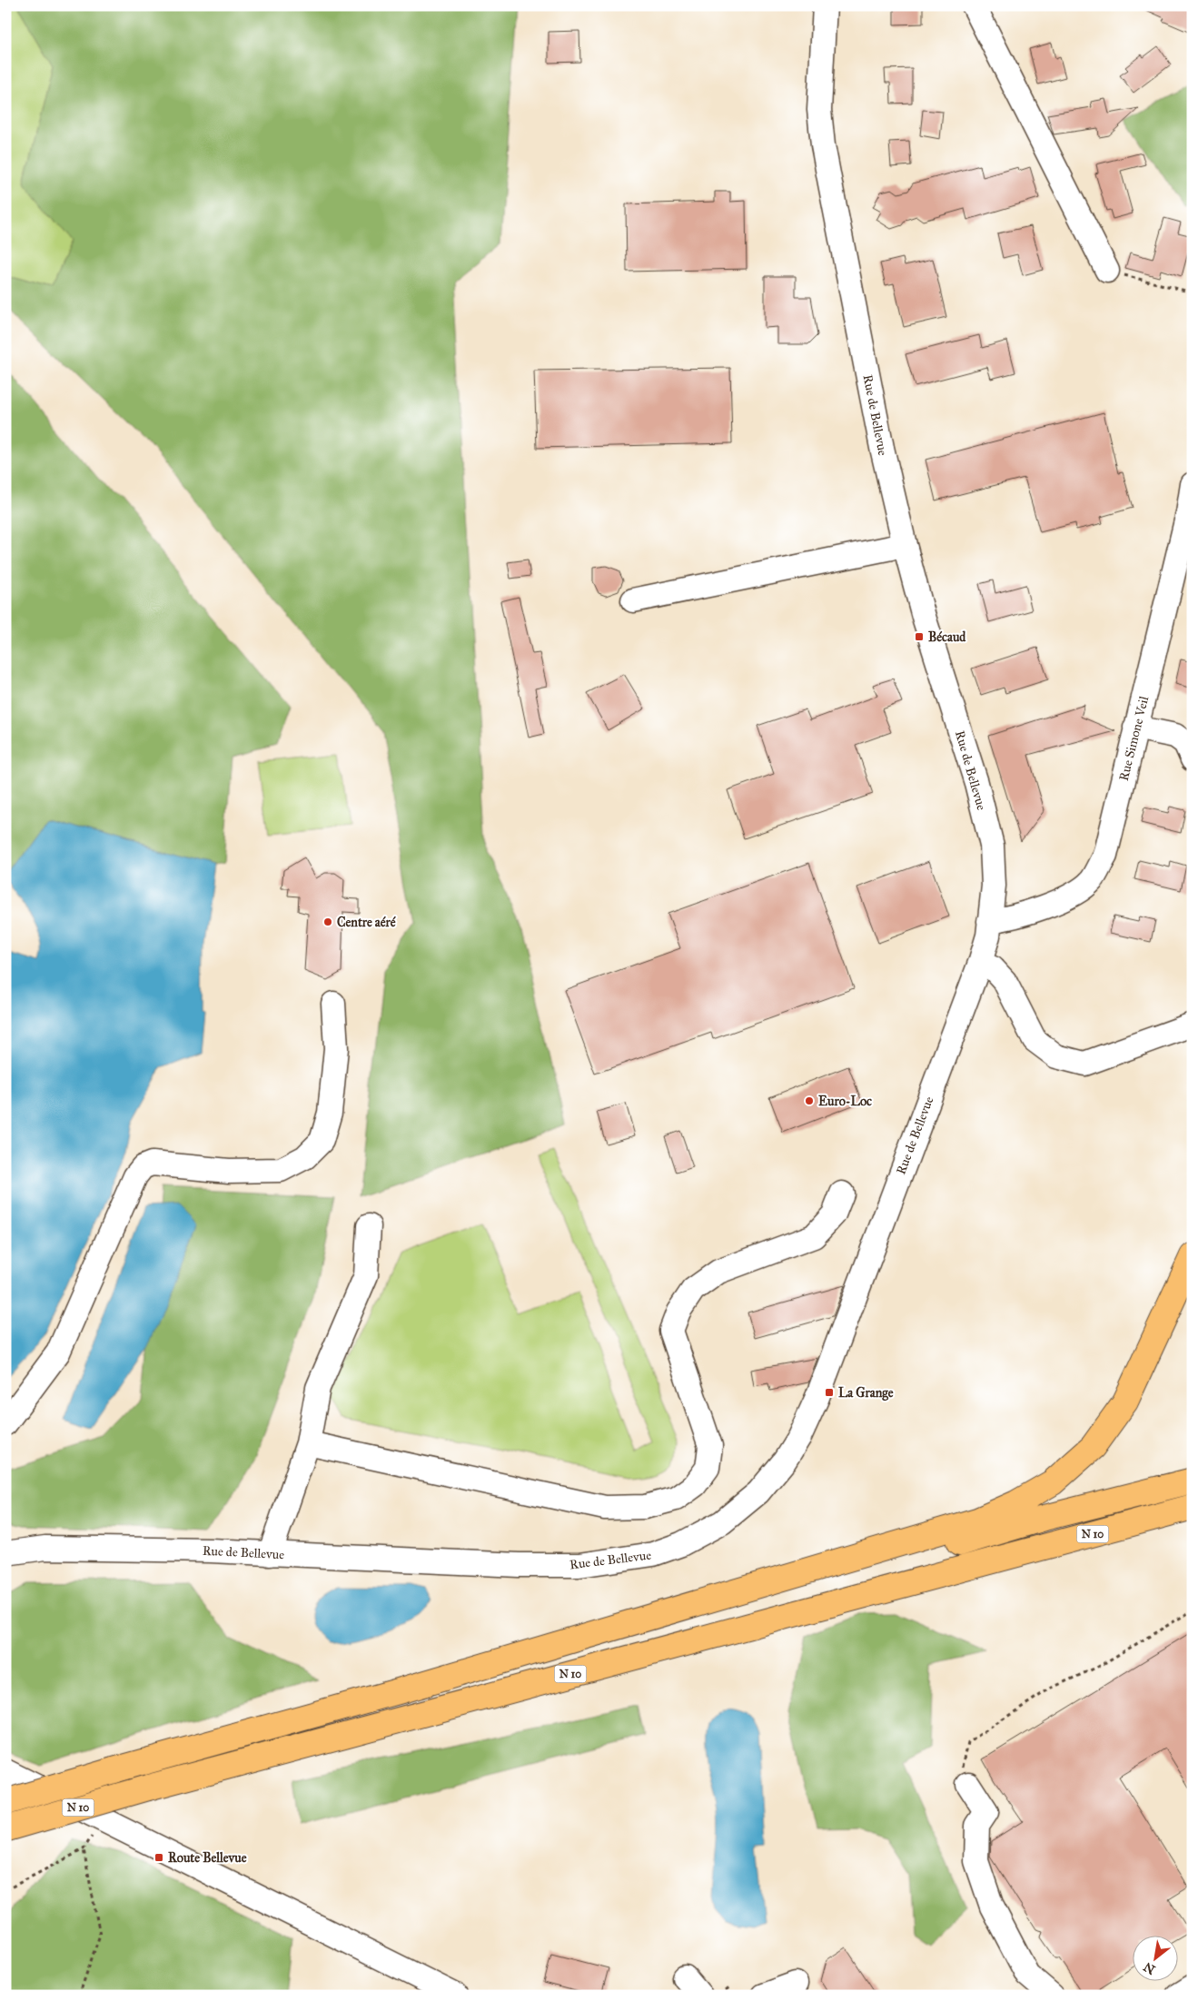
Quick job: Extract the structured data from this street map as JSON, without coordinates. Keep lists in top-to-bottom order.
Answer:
{
  "streets": {
    "highway": ["N 10"],
    "street": ["Rue de Bellevue", "Rue Simone Veil"]
  },
  "crossings": [
    ["Rue de Bellevue", "Rue Simone Veil"]
  ],
  "places": {
    "transit": ["Bécaud", "La Grange", "Route Bellevue"],
    "other": ["Centre aéré", "Euro-Loc"]
  },
  "north": "bottom left"
}
